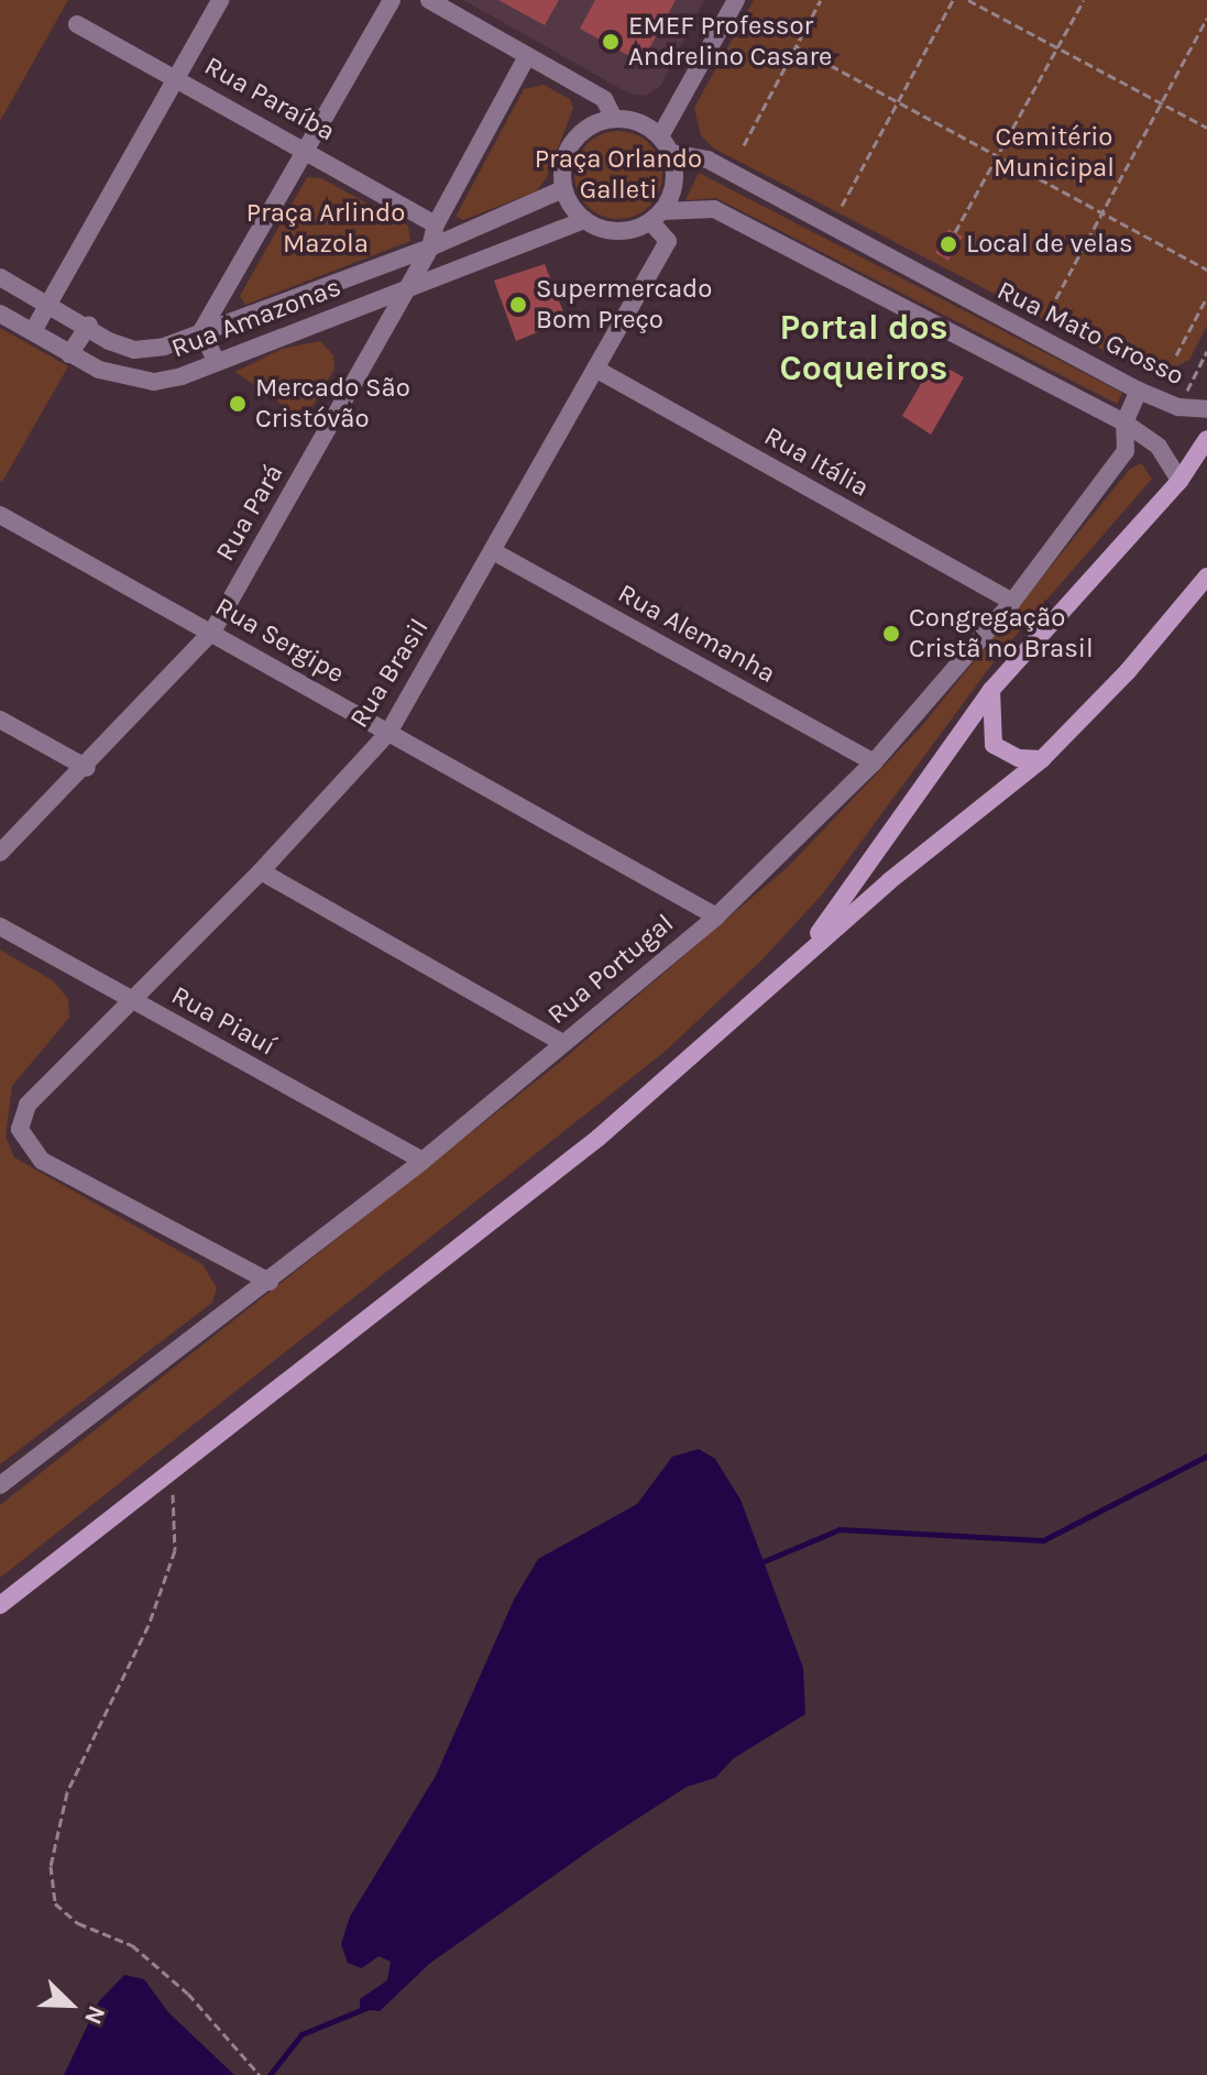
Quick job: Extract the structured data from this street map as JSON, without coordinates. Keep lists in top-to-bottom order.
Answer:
{
  "streets": {
    "street": [
      "Rua Paraíba",
      "Rua Amazonas",
      "Rua Mato Grosso",
      "Rua Itália",
      "Rua Pará",
      "Rua Alemanha",
      "Rua Sergipe",
      "Rua Brasil",
      "Rua Portugal",
      "Rua Piauí"
    ]
  },
  "crossings": [
    ["Rua Paraíba", "Rua Pará"],
    ["Rua Amazonas", "Rua Mato Grosso"],
    ["Rua Amazonas", "Rua Pará"],
    ["Rua Amazonas", "Rua Brasil"],
    ["Rua Mato Grosso", "Rua Brasil"],
    ["Rua Mato Grosso", "Rua Portugal"],
    ["Rua Itália", "Rua Brasil"],
    ["Rua Itália", "Rua Portugal"],
    ["Rua Pará", "Rua Sergipe"],
    ["Rua Alemanha", "Rua Brasil"],
    ["Rua Alemanha", "Rua Portugal"],
    ["Rua Sergipe", "Rua Brasil"],
    ["Rua Sergipe", "Rua Portugal"],
    ["Rua Brasil", "Rua Portugal"],
    ["Rua Brasil", "Rua Piauí"],
    ["Rua Portugal", "Rua Piauí"]
  ],
  "districts": ["Portal dos Coqueiros"],
  "parks": ["Cemitério Municipal", "Praça Orlando Galleti", "Praça Arlindo Mazola"],
  "places": [
    "EMEF Professor Andrelino Casare",
    "Local de velas",
    "Supermercado Bom Preço",
    "Mercado São Cristóvão",
    "Congregação Cristã no Brasil"
  ],
  "north": "bottom right"
}
